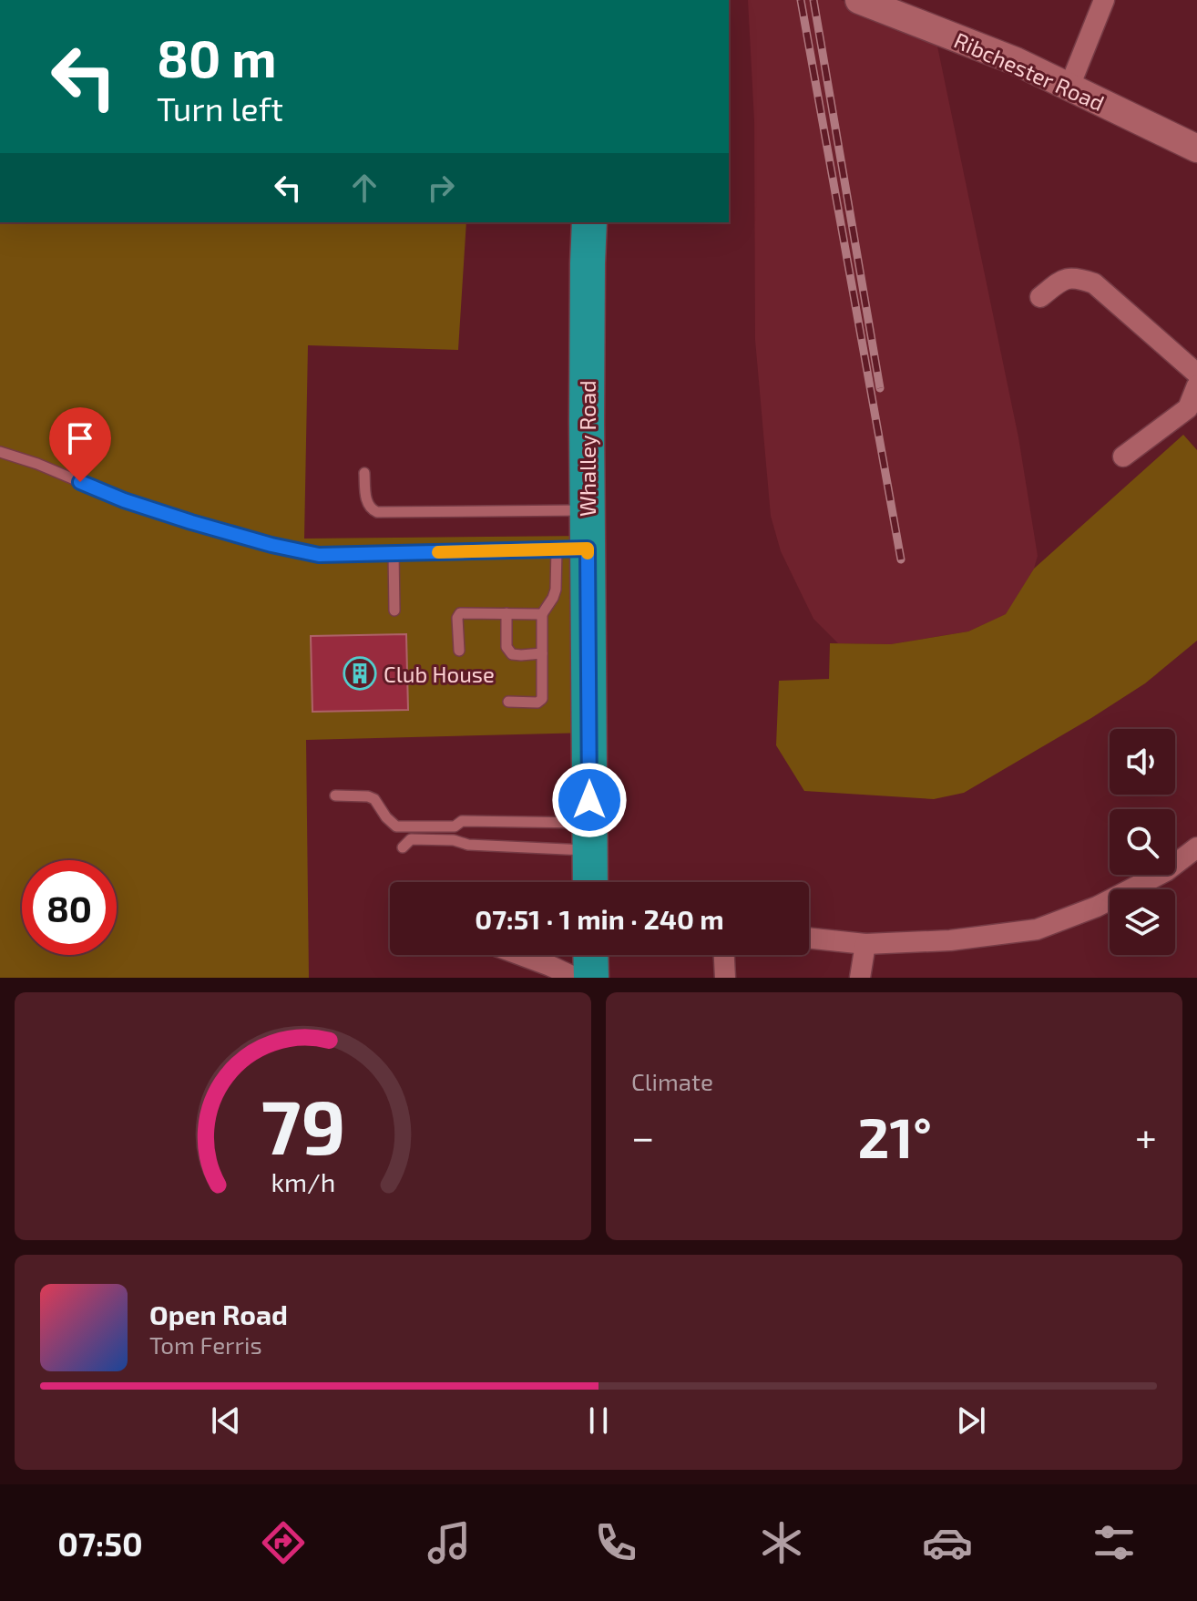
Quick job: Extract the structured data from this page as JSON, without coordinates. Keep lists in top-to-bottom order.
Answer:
{
  "streets": {
    "highway": ["Whalley Road"],
    "main road": ["Ribchester Road"]
  },
  "places": {
    "building": ["Club House"]
  },
  "page": {
    "turn": ["80 m", "Turn left"],
    "limit": "80",
    "trip": "07:51 · 1 min · 240 m",
    "tile": "Climate",
    "heat": ["−", "21°", "+"],
    "song": ["Open Road", "Tom Ferris"],
    "tabs": "07:50",
    "gauge": ["79", "km/h"]
  }
}
